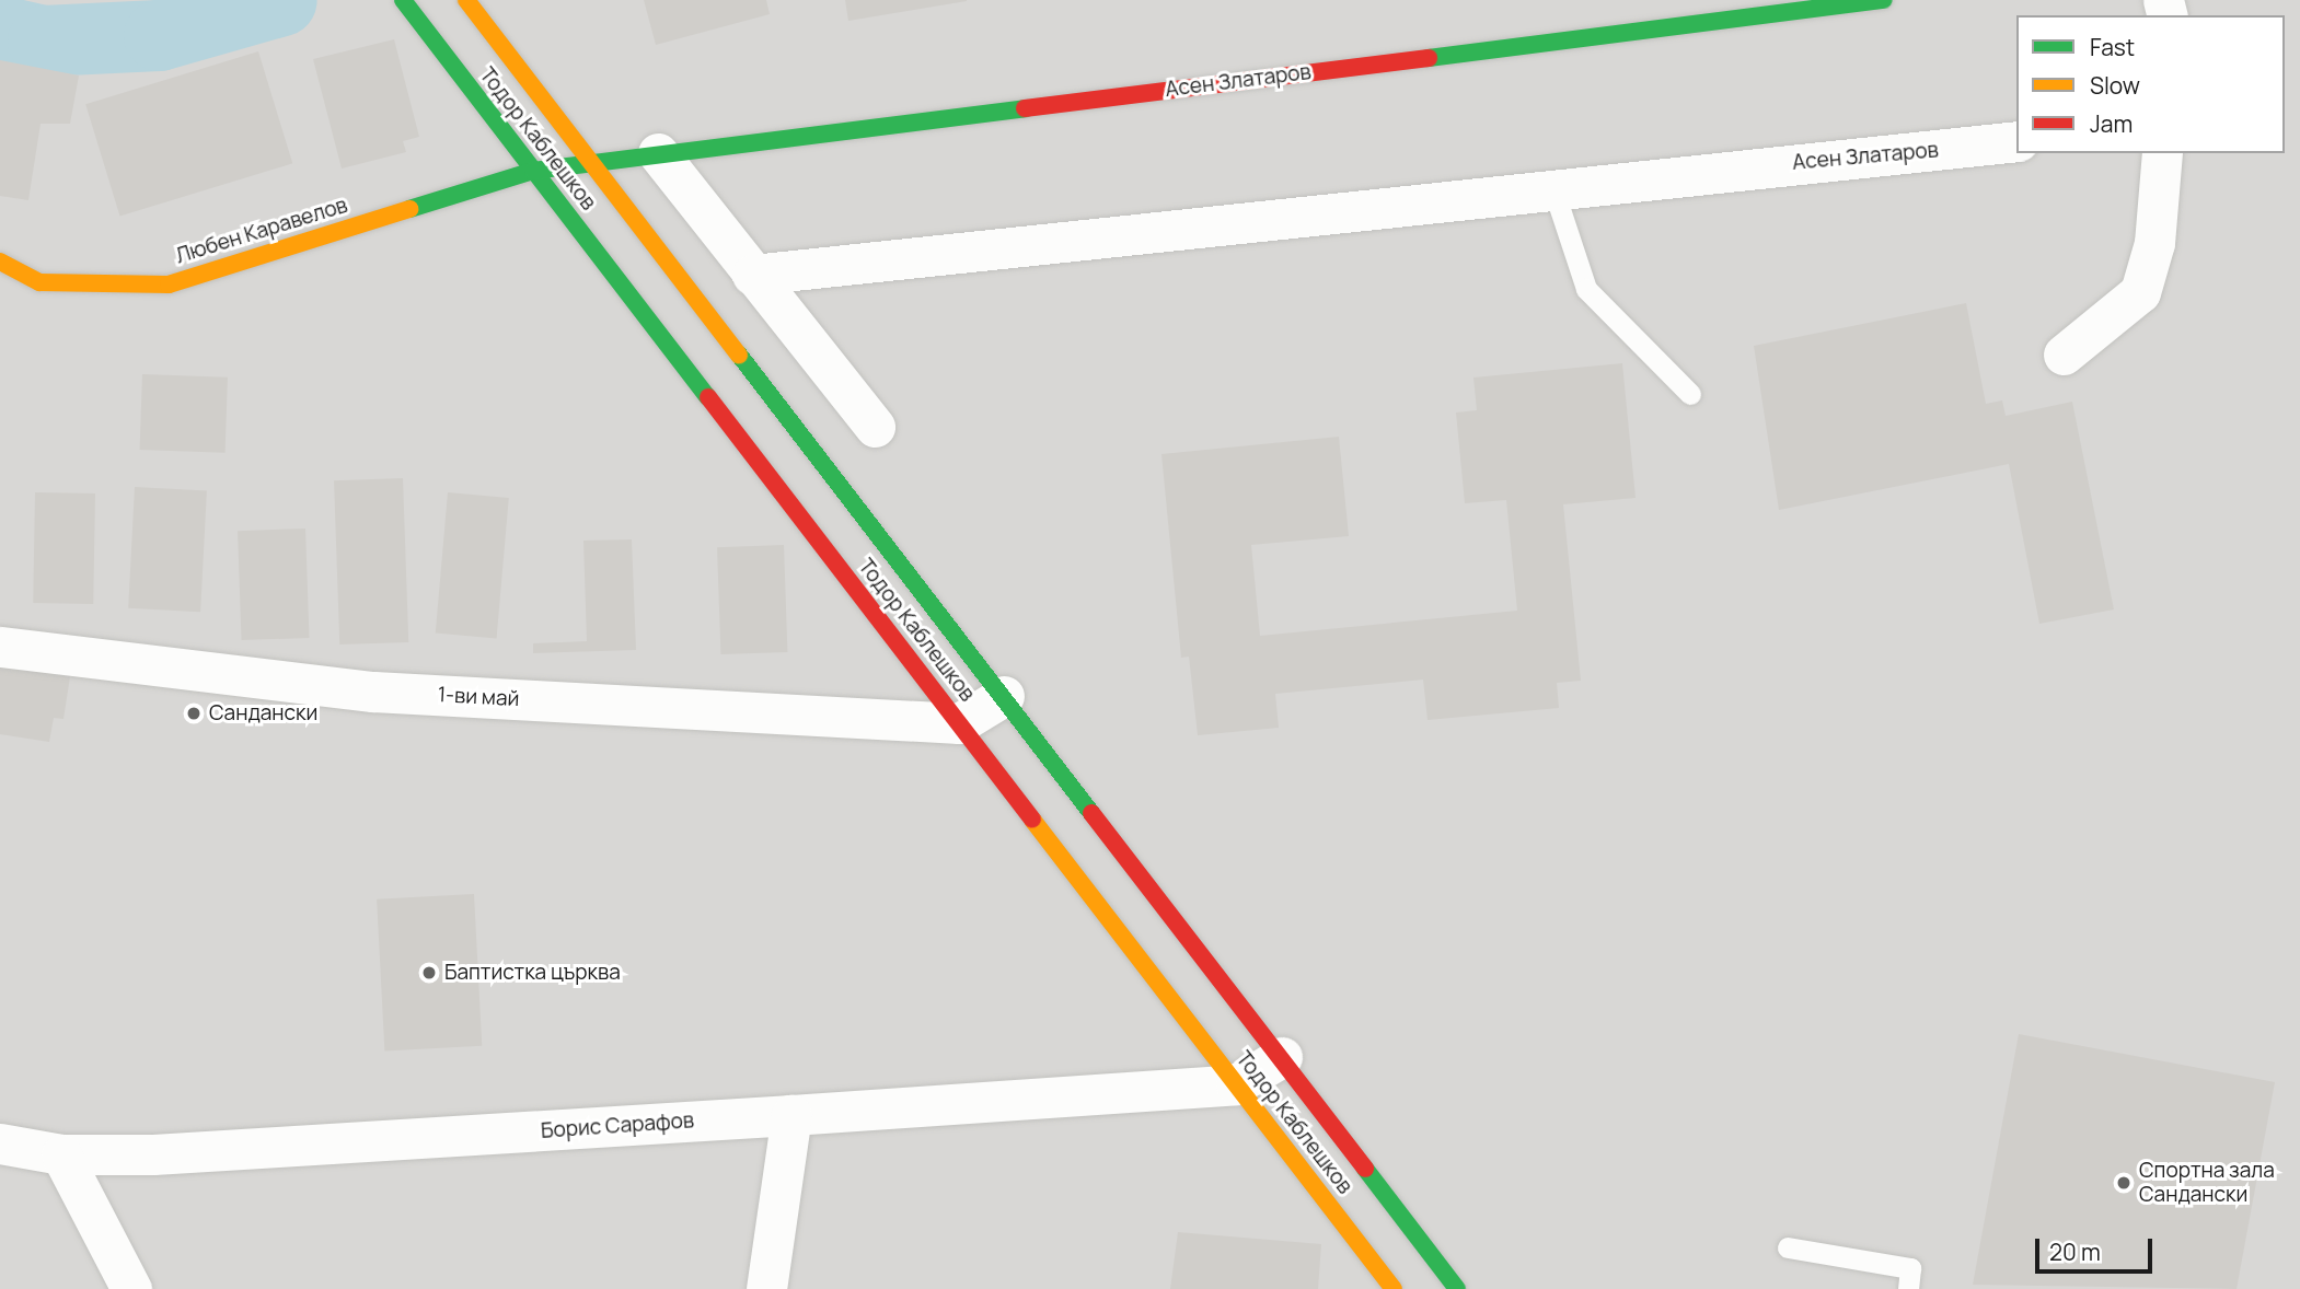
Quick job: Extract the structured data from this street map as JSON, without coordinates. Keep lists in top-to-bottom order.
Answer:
{
  "streets": {
    "street": [
      "Асен Златаров",
      "Тодор Каблешков",
      "Любен Каравелов",
      "1-ви май",
      "Борис Сарафов"
    ]
  },
  "crossings": [
    ["Асен Златаров", "Тодор Каблешков"],
    ["Асен Златаров", "Любен Каравелов"],
    ["Тодор Каблешков", "Любен Каравелов"],
    ["Тодор Каблешков", "1-ви май"],
    ["Тодор Каблешков", "Борис Сарафов"]
  ],
  "places": ["Сандански", "Баптистка църква", "Спортна зала Сандански"],
  "legend": ["Fast", "Slow", "Jam"],
  "scale_bar": "20 m"
}
